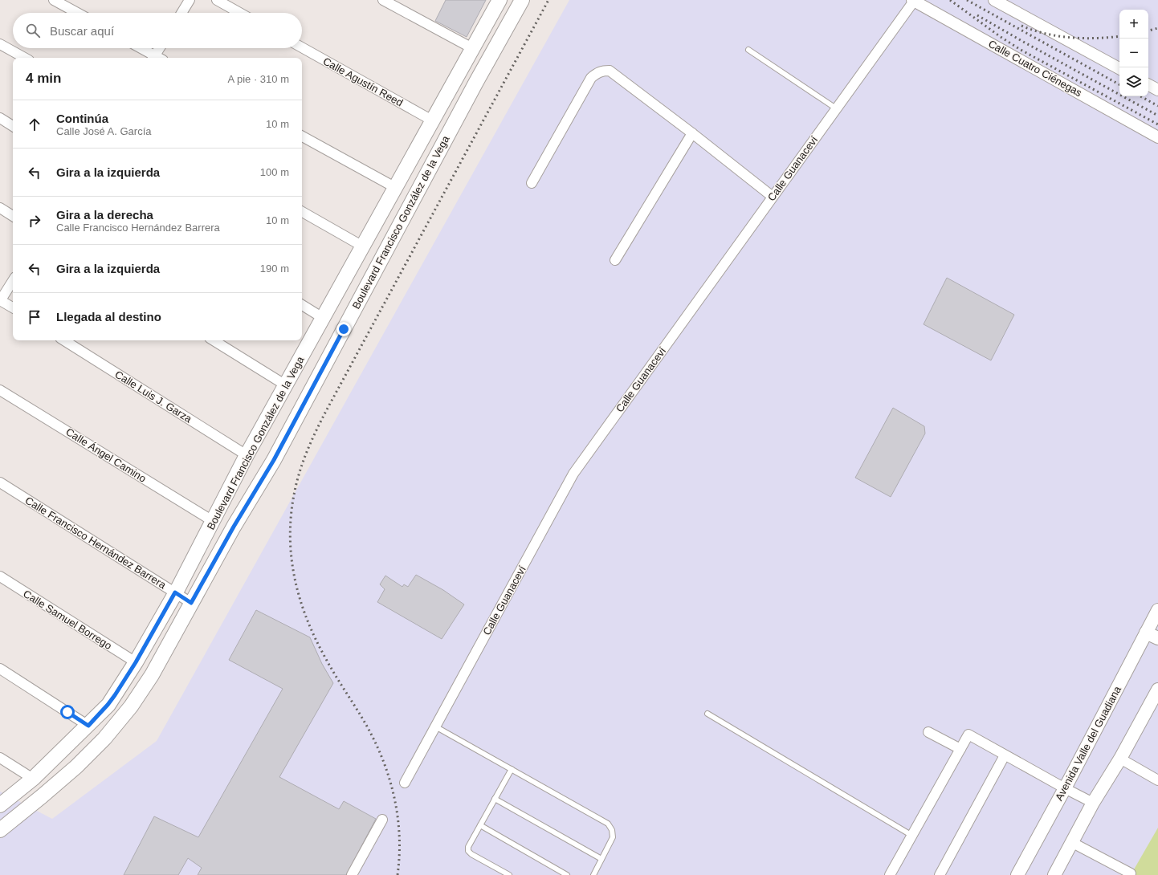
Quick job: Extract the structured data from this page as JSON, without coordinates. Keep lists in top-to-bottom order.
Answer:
{
  "streets": {
    "main road": ["Boulevard Francisco González de la Vega", "Avenida Valle del Guadiana"],
    "street": [
      "Calle Cuatro Ciénegas",
      "Calle Agustín Reed",
      "Calle Guanaceví",
      "Calle Luis J. Garza",
      "Calle Ángel Camino",
      "Calle Francisco Hernández Barrera",
      "Calle Samuel Borrego"
    ]
  },
  "crossings": [
    ["Calle Cuatro Ciénegas", "Calle Guanaceví"],
    ["Calle Agustín Reed", "Boulevard Francisco González de la Vega"],
    ["Boulevard Francisco González de la Vega", "Calle Luis J. Garza"],
    ["Boulevard Francisco González de la Vega", "Calle Ángel Camino"],
    ["Boulevard Francisco González de la Vega", "Calle Francisco Hernández Barrera"],
    ["Boulevard Francisco González de la Vega", "Calle Samuel Borrego"]
  ],
  "page": {
    "map_buttons": ["+", "−"],
    "search": "Buscar aquí",
    "heading": ["4 min", "A pie · 310 m"],
    "list": [
      ["Continúa", "Calle José A. García", "10 m"],
      ["Gira a la izquierda", "100 m"],
      ["Gira a la derecha", "Calle Francisco Hernández Barrera", "10 m"],
      ["Gira a la izquierda", "190 m"],
      "Llegada al destino"
    ]
  }
}
